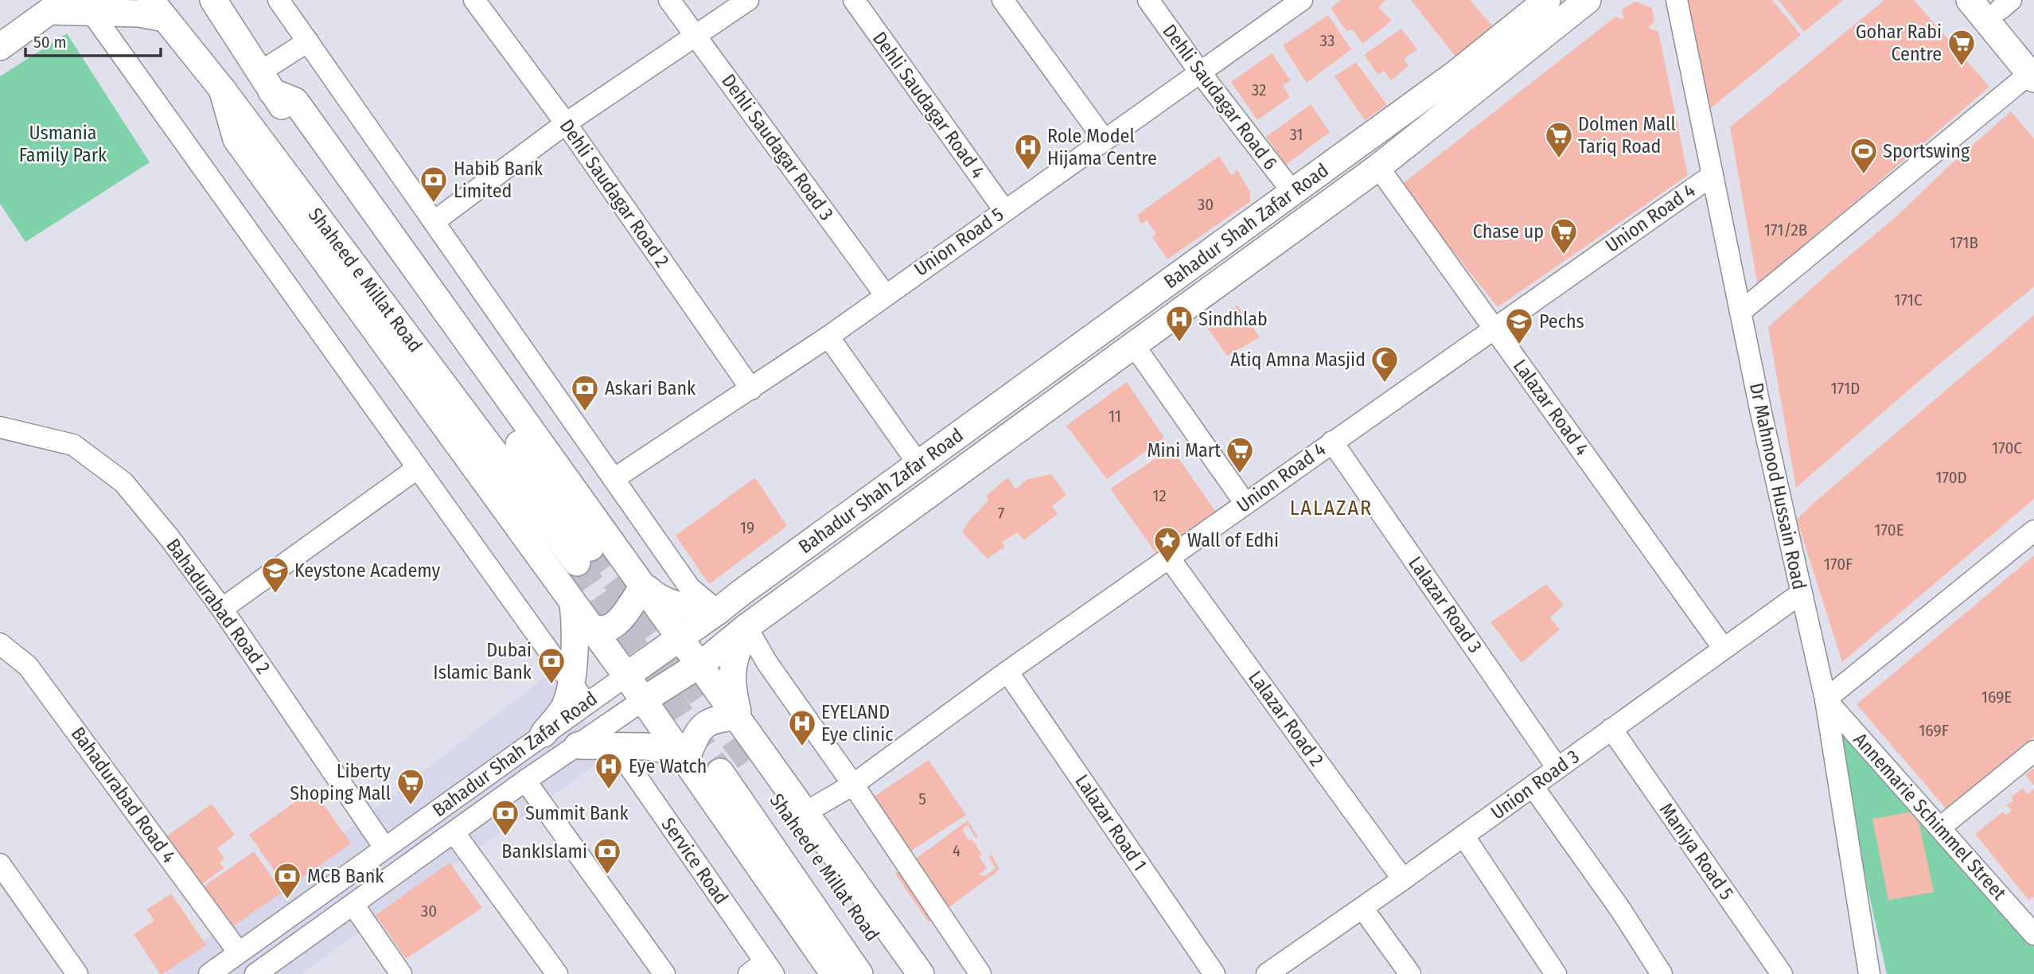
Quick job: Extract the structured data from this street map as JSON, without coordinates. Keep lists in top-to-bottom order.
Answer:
{
  "streets": {
    "main road": ["Bahadur Shah Zafar Road", "Shaheed e Millat Road"],
    "street": [
      "Dehli Saudagar Road 6",
      "Dehli Saudagar Road 4",
      "Dehli Saudagar Road 3",
      "Dehli Saudagar Road 2",
      "Union Road 4",
      "Union Road 5",
      "Lalazar Road 4",
      "Dr Mahmood Hussain Road",
      "Lalazar Road 3",
      "Bahadurabad Road 2",
      "Lalazar Road 2",
      "Union Road 3",
      "Bahadurabad Road 4",
      "Annemarie Schimmel Street",
      "Lalazar Road 1",
      "Maniya Road 5",
      "Service Road"
    ]
  },
  "crossings": [
    ["Dehli Saudagar Road 6", "Bahadur Shah Zafar Road"],
    ["Dehli Saudagar Road 6", "Union Road 5"],
    ["Dehli Saudagar Road 4", "Union Road 5"],
    ["Dehli Saudagar Road 3", "Union Road 5"],
    ["Dehli Saudagar Road 2", "Union Road 5"],
    ["Union Road 4", "Lalazar Road 4"],
    ["Union Road 4", "Dr Mahmood Hussain Road"],
    ["Union Road 4", "Lalazar Road 3"],
    ["Union Road 4", "Lalazar Road 2"],
    ["Union Road 4", "Lalazar Road 1"],
    ["Bahadur Shah Zafar Road", "Lalazar Road 4"],
    ["Bahadur Shah Zafar Road", "Bahadurabad Road 2"],
    ["Bahadur Shah Zafar Road", "Bahadurabad Road 4"],
    ["Lalazar Road 4", "Union Road 3"],
    ["Dr Mahmood Hussain Road", "Union Road 3"],
    ["Dr Mahmood Hussain Road", "Annemarie Schimmel Street"],
    ["Lalazar Road 3", "Union Road 3"],
    ["Lalazar Road 2", "Union Road 3"],
    ["Union Road 3", "Maniya Road 5"]
  ],
  "districts": ["LALAZAR"],
  "parks": ["Usmania Family Park"],
  "places": {
    "supermarket": [
      "Gohar Rabi Centre",
      "Dolmen Mall Tariq Road",
      "Chase up",
      "Mini Mart",
      "Liberty Shoping Mall"
    ],
    "hospital": [
      "Role Model Hijama Centre",
      "Sindhlab",
      "EYELAND Eye clinic",
      "Eye Watch"
    ],
    "sports": ["Sportswing"],
    "bank": [
      "Habib Bank Limited",
      "Askari Bank",
      "Dubai Islamic Bank",
      "Summit Bank",
      "BankIslami",
      "MCB Bank"
    ],
    "school or university": ["Pechs", "Keystone Academy"],
    "mosque": ["Atiq Amna Masjid"],
    "place": ["Wall of Edhi"]
  },
  "house_numbers": [
    "33",
    "32",
    "31",
    "30",
    "171/2B",
    "171B",
    "171C",
    "171D",
    "11",
    "170C",
    "170D",
    "12",
    "7",
    "19",
    "170E",
    "170F",
    "169E",
    "169F",
    "5",
    "4",
    "30"
  ],
  "scale_bar": "50 m"
}
